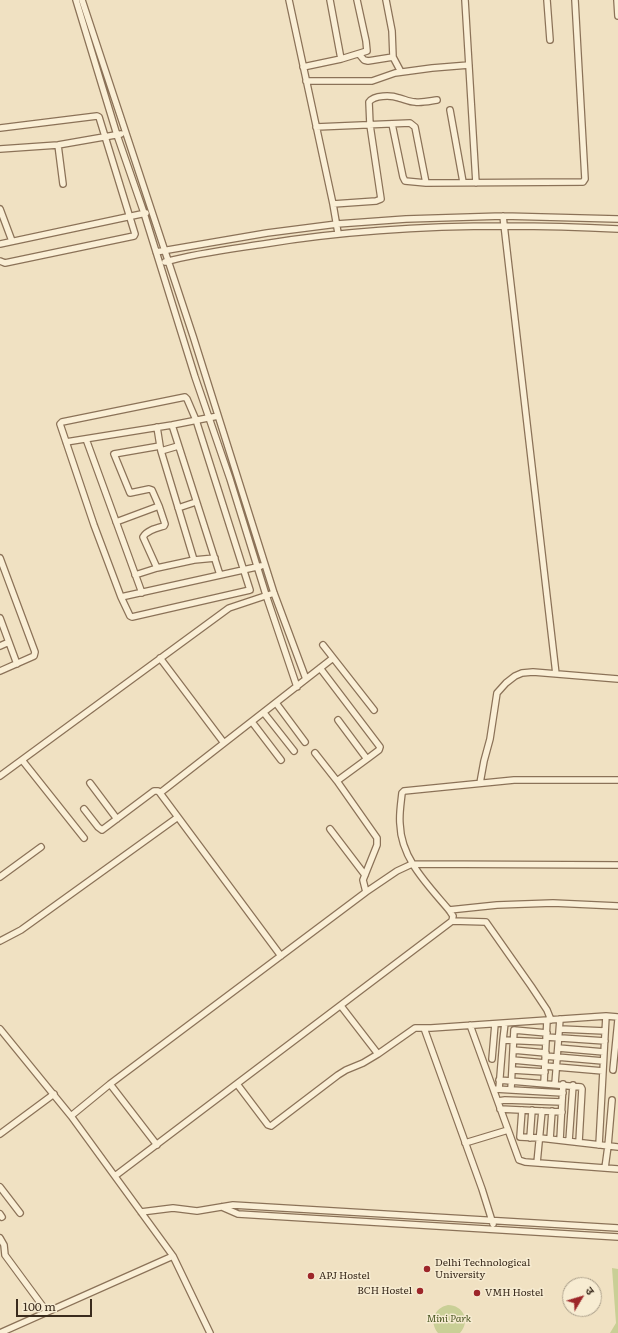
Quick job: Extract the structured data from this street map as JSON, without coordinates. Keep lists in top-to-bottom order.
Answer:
{
  "parks": ["Mini Park"],
  "places": [
    "Delhi Technological University",
    "APJ Hostel",
    "BCH Hostel",
    "VMH Hostel"
  ],
  "scale_bar": "100 m",
  "north": "top right"
}
